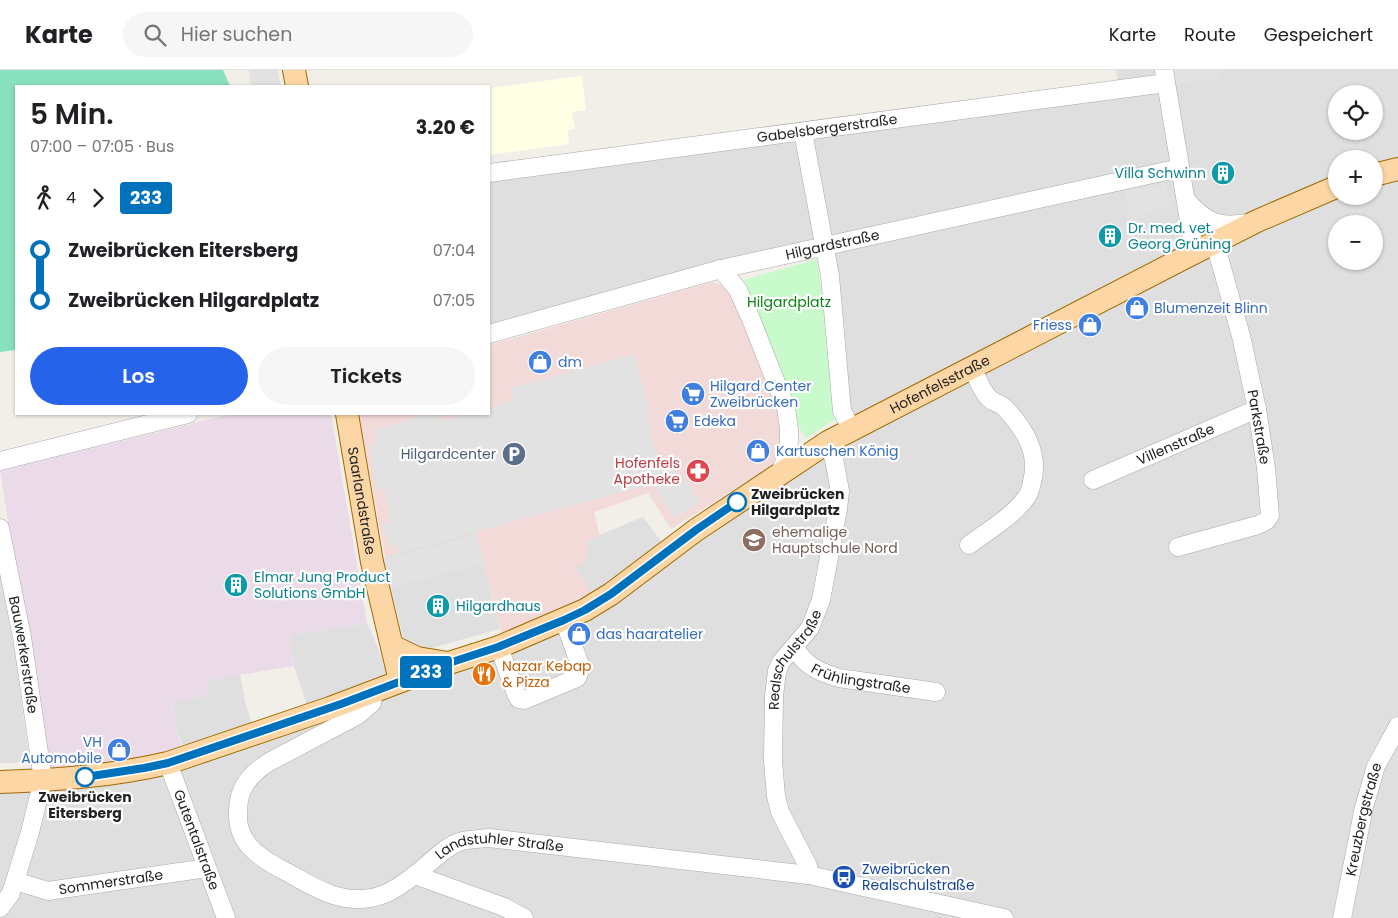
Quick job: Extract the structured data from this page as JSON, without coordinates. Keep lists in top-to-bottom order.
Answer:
{
  "streets": {
    "main road": ["Hofenfelsstraße", "Saarlandstraße"],
    "street": [
      "Gabelsbergerstraße",
      "Hilgardstraße",
      "Parkstraße",
      "Villenstraße",
      "Bauwerkerstraße",
      "Realschulstraße",
      "Frühlingstraße",
      "Kreuzbergstraße",
      "Gutentalstraße",
      "Landstuhler Straße",
      "Sommerstraße"
    ]
  },
  "crossings": [
    ["Gabelsbergerstraße", "Parkstraße"],
    ["Hilgardstraße", "Parkstraße"],
    ["Hofenfelsstraße", "Parkstraße"],
    ["Hofenfelsstraße", "Saarlandstraße"],
    ["Hofenfelsstraße", "Bauwerkerstraße"],
    ["Hofenfelsstraße", "Realschulstraße"],
    ["Hofenfelsstraße", "Gutentalstraße"],
    ["Hofenfelsstraße", "Landstuhler Straße"],
    ["Parkstraße", "Villenstraße"],
    ["Realschulstraße", "Frühlingstraße"],
    ["Realschulstraße", "Landstuhler Straße"],
    ["Gutentalstraße", "Sommerstraße"]
  ],
  "parks": ["Hilgardplatz"],
  "places": {
    "building": [
      "Villa Schwinn",
      "Dr. med. vet. Georg Grüning",
      "Elmar Jung Product Solutions GmbH",
      "Hilgardhaus"
    ],
    "shop": [
      "Blumenzeit Blinn",
      "Friess",
      "dm",
      "Kartuschen König",
      "das haaratelier",
      "VH Automobile"
    ],
    "supermarket": ["Hilgard Center Zweibrücken", "Edeka"],
    "parking": ["Hilgardcenter"],
    "pharmacy": ["Hofenfels Apotheke"],
    "other": ["Zweibrücken Hilgardplatz", "Zweibrücken Eitersberg"],
    "school or university": ["ehemalige Hauptschule Nord"],
    "restaurant": ["Nazar Kebap & Pizza"],
    "bus stop": ["Zweibrücken Realschulstraße"]
  },
  "lines": ["bus line 233"],
  "page": {
    "header": "Karte",
    "search": "Hier suchen",
    "nav": ["Karte", "Route", "Gespeichert"],
    "on_map": "233",
    "map_buttons": ["+", "−"],
    "heading": ["5 Min.", "07:00 – 07:05 · Bus", "3.20 €"],
    "legs": ["4", "233"],
    "list": [
      {
        "name": "Zweibrücken Eitersberg",
        "value": "07:04"
      },
      {
        "name": "Zweibrücken Hilgardplatz",
        "value": "07:05"
      }
    ],
    "buttons": ["Los", "Tickets"]
  }
}
